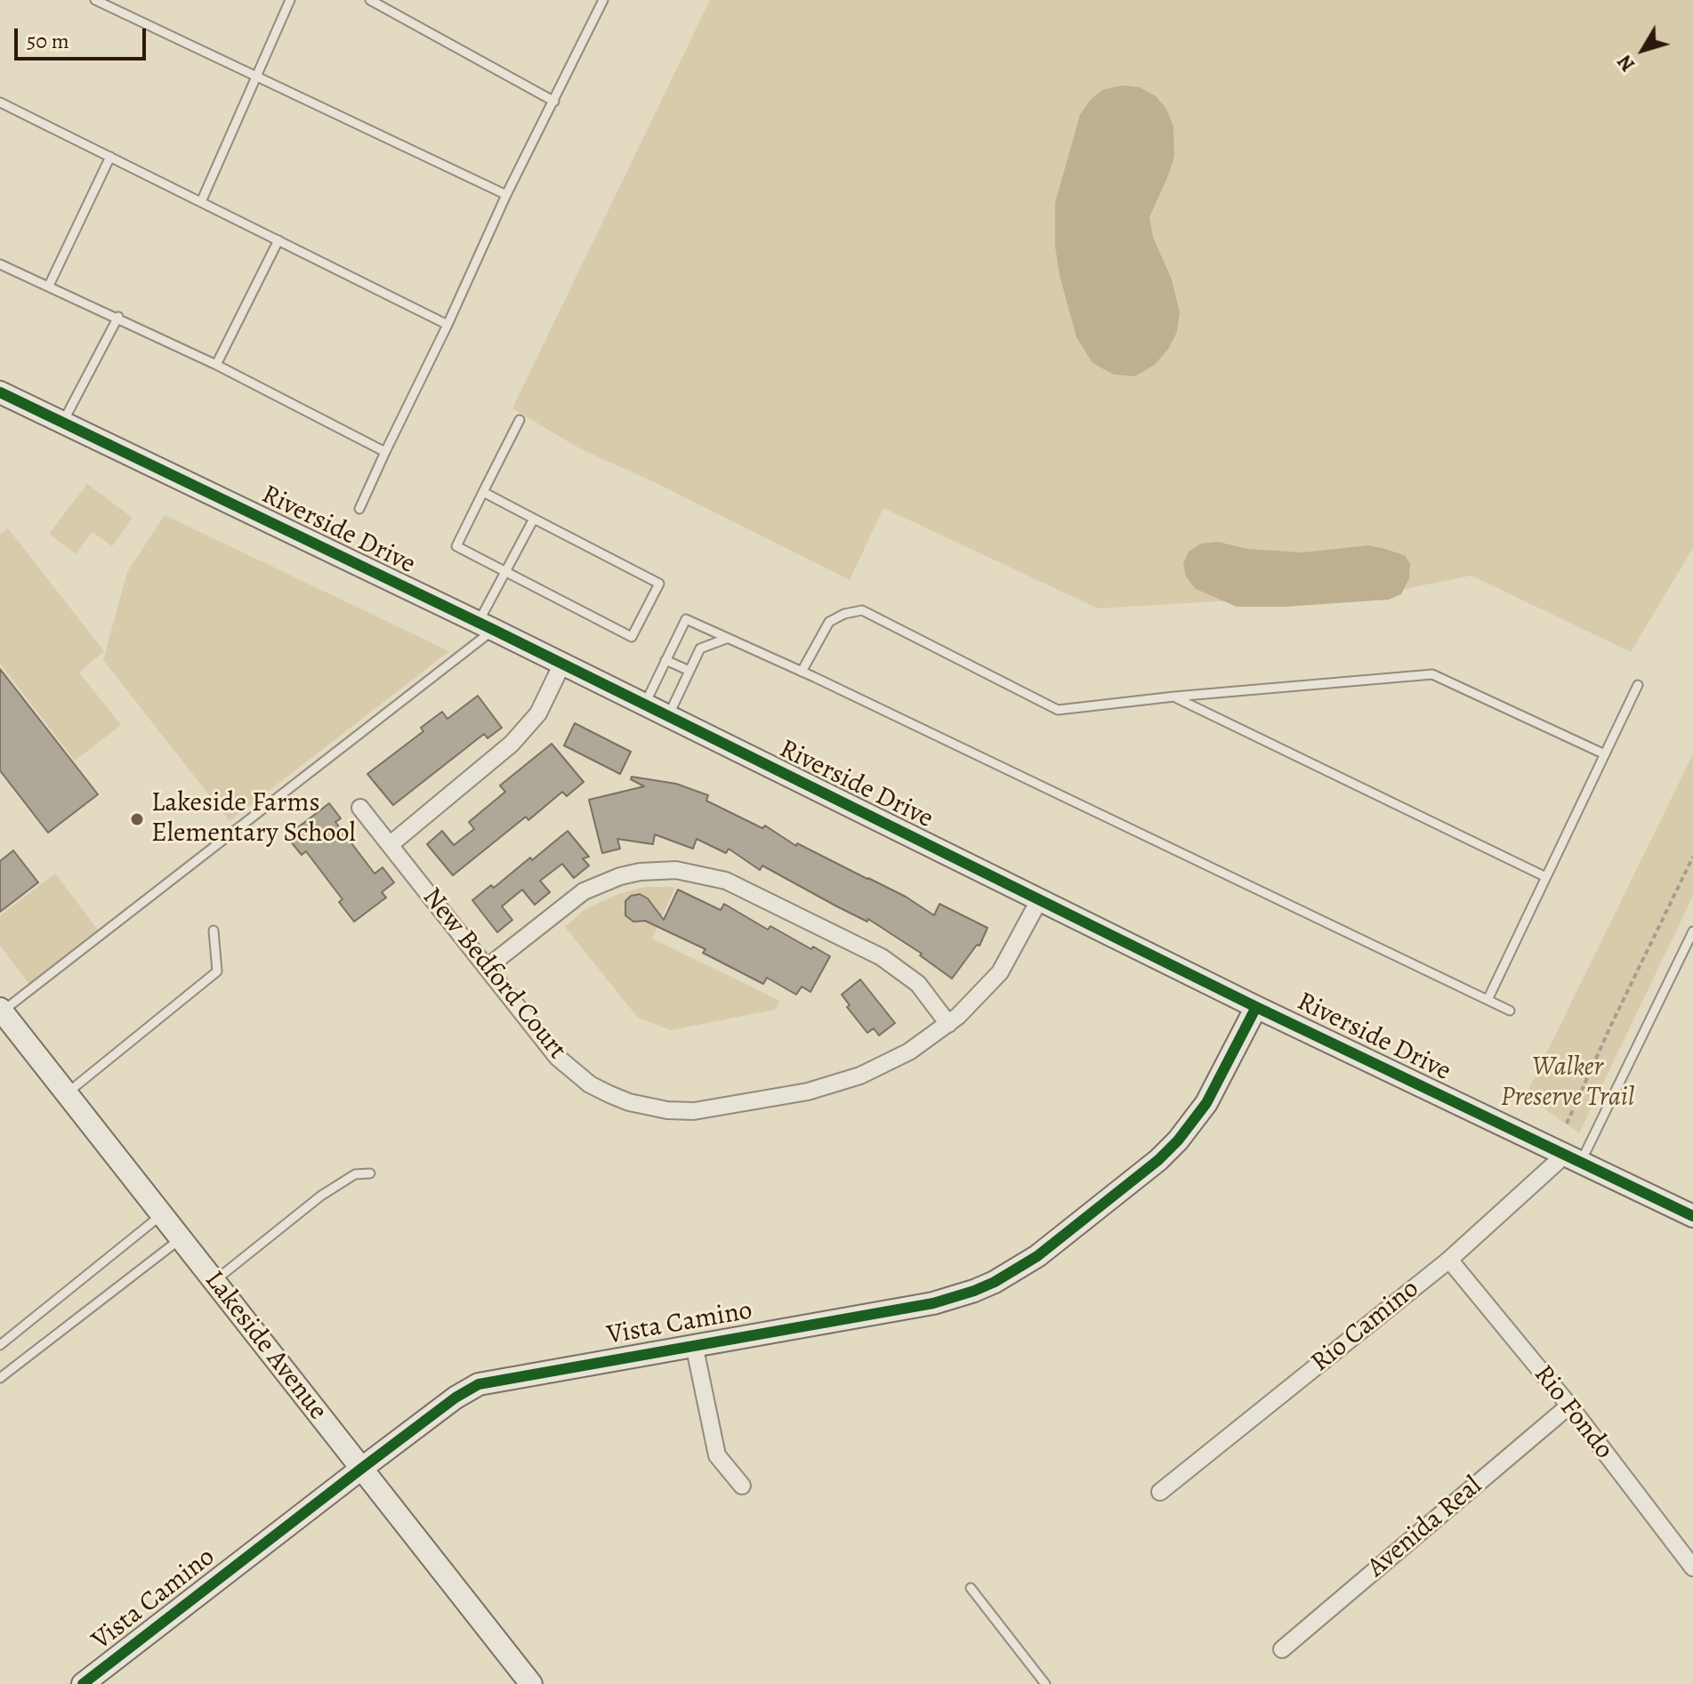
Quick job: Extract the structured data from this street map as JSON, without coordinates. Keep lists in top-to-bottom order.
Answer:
{
  "streets": {
    "street": [
      "Riverside Drive",
      "New Bedford Court",
      "Vista Camino",
      "Rio Camino",
      "Lakeside Avenue",
      "Rio Fondo",
      "Avenida Real"
    ]
  },
  "crossings": [
    ["Riverside Drive", "New Bedford Court"],
    ["Riverside Drive", "Vista Camino"],
    ["Riverside Drive", "Rio Camino"],
    ["Vista Camino", "Lakeside Avenue"],
    ["Rio Camino", "Rio Fondo"],
    ["Rio Fondo", "Avenida Real"]
  ],
  "parks": ["Walker Preserve Trail"],
  "places": ["Lakeside Farms Elementary School"],
  "scale_bar": "50 m",
  "north": "bottom left"
}
